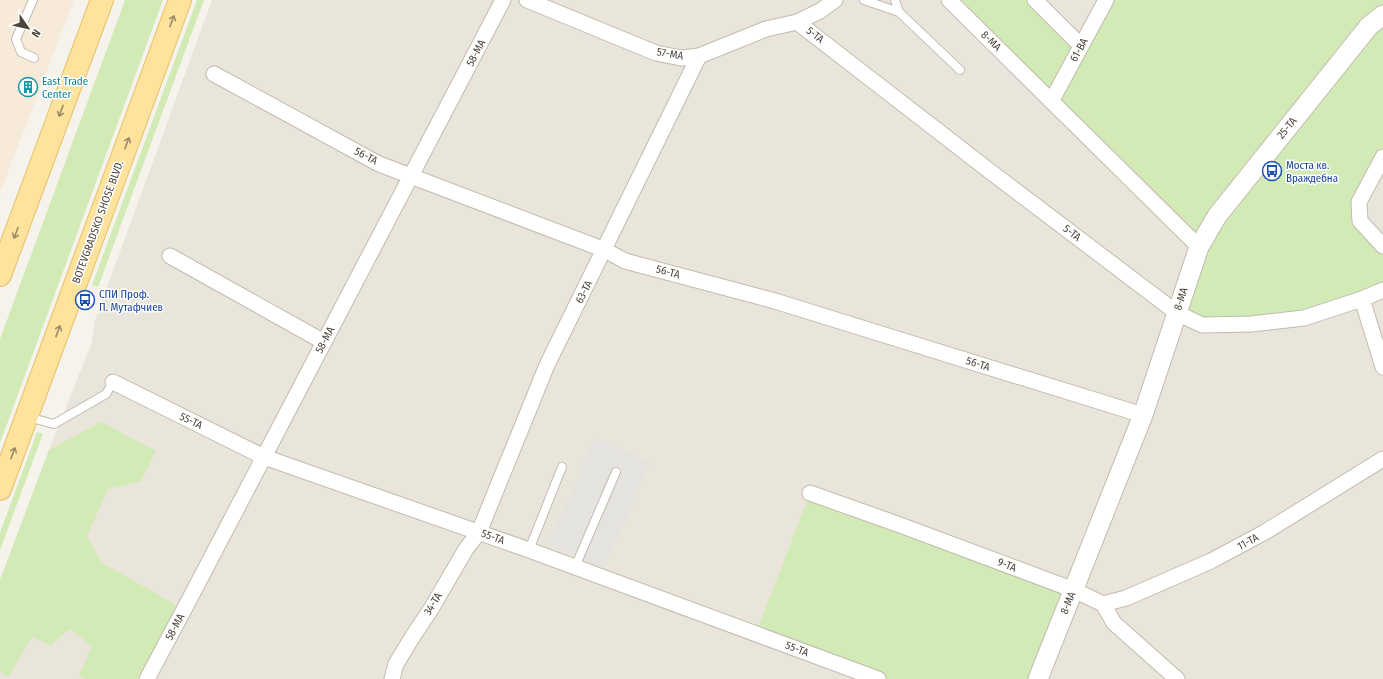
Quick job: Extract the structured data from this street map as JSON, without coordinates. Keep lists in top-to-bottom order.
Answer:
{
  "streets": {
    "main road": ["BOTEVGRADSKO SHOSE BLVD."],
    "street": [
      "5-ТА",
      "8-МА",
      "61-ВА",
      "58-МА",
      "57-МА",
      "25-ТА",
      "56-ТА",
      "63-ТА",
      "55-ТА",
      "11-ТА",
      "9-ТА",
      "34-ТА"
    ]
  },
  "crossings": [
    ["5-ТА", "8-МА"],
    ["5-ТА", "57-МА"],
    ["8-МА", "61-ВА"],
    ["8-МА", "25-ТА"],
    ["8-МА", "56-ТА"],
    ["8-МА", "9-ТА"],
    ["58-МА", "56-ТА"],
    ["58-МА", "55-ТА"],
    ["57-МА", "63-ТА"],
    ["56-ТА", "63-ТА"],
    ["63-ТА", "55-ТА"],
    ["63-ТА", "34-ТА"],
    ["55-ТА", "34-ТА"],
    ["11-ТА", "9-ТА"]
  ],
  "places": {
    "building": ["East Trade Center"],
    "bus stop": ["Моста кв. Враждебна", "СПИ Проф. П. Мутафчиев"]
  },
  "north": "bottom right"
}
